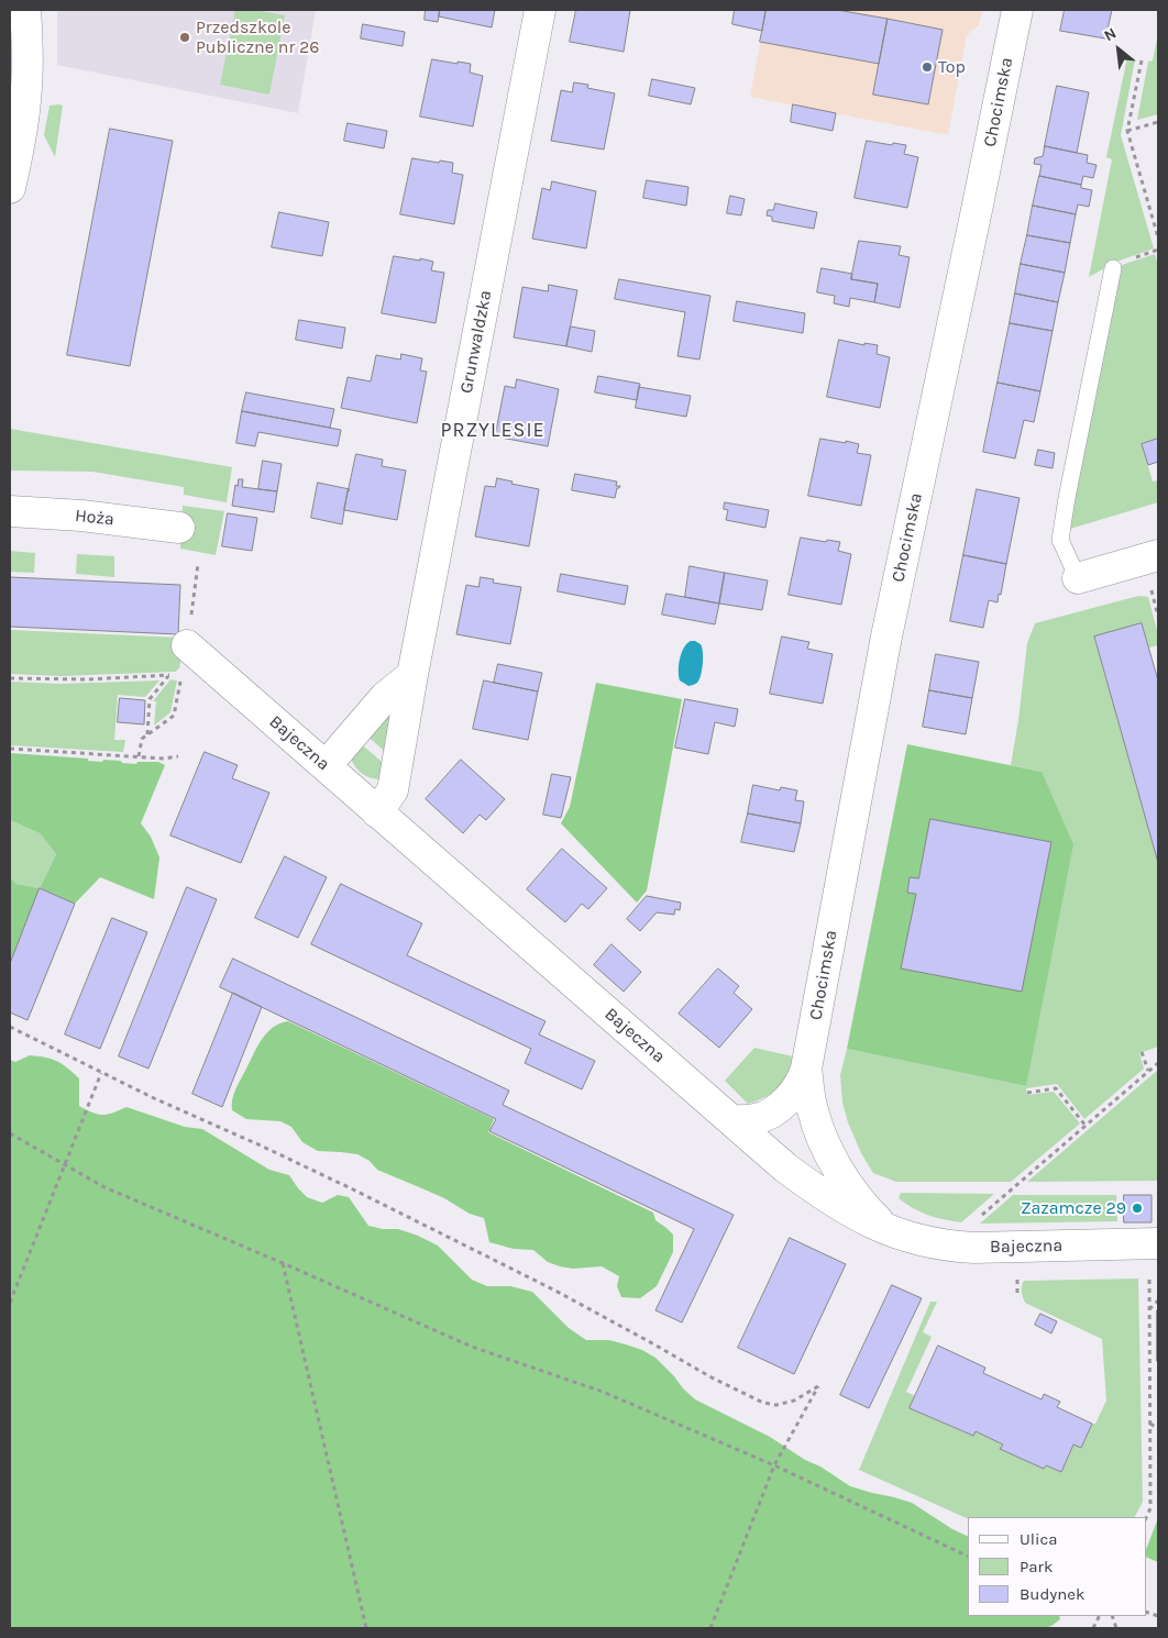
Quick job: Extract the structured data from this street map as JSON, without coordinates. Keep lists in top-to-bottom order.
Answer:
{
  "streets": {
    "street": [
      "Chocimska",
      "Grunwaldzka",
      "Hoża",
      "Bajeczna"
    ]
  },
  "crossings": [
    ["Chocimska", "Bajeczna"],
    ["Grunwaldzka", "Bajeczna"]
  ],
  "districts": ["PRZYLESIE"],
  "places": ["Przedszkole Publiczne nr 26", "Top", "Zazamcze 29"],
  "legend": ["Ulica", "Park", "Budynek"],
  "north": "top left"
}
